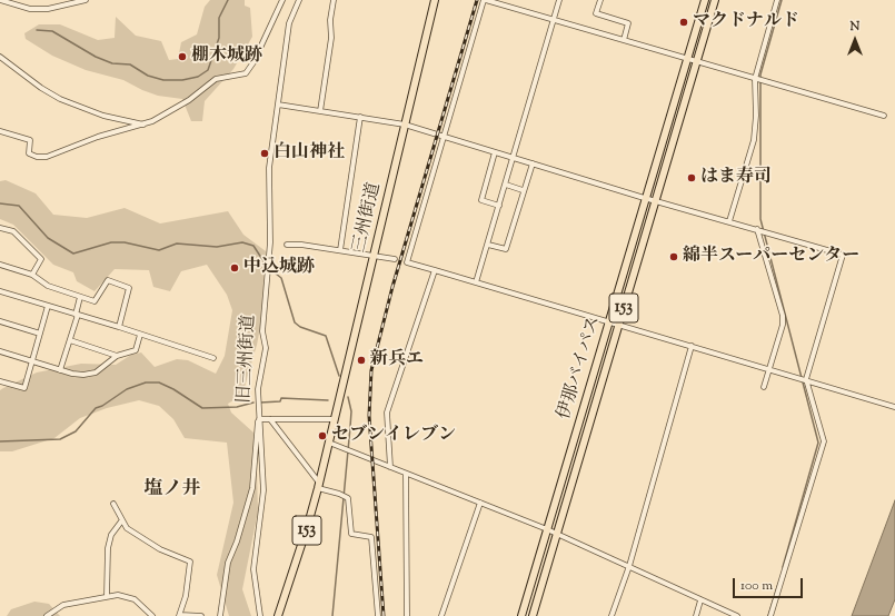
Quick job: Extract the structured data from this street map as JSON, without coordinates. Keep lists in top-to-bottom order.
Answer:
{
  "streets": {
    "highway": ["三州街道", "153", "伊那バイパス"],
    "street": ["旧三州街道"]
  },
  "crossings": [
    ["三州街道", "153"]
  ],
  "districts": ["塩ノ井"],
  "places": [
    "マクドナルド",
    "棚木城跡",
    "白山神社",
    "はま寿司",
    "綿半スーパーセンター",
    "中込城跡",
    "新兵エ",
    "セブンイレブン"
  ],
  "scale_bar": "100 m",
  "north": "top"
}
